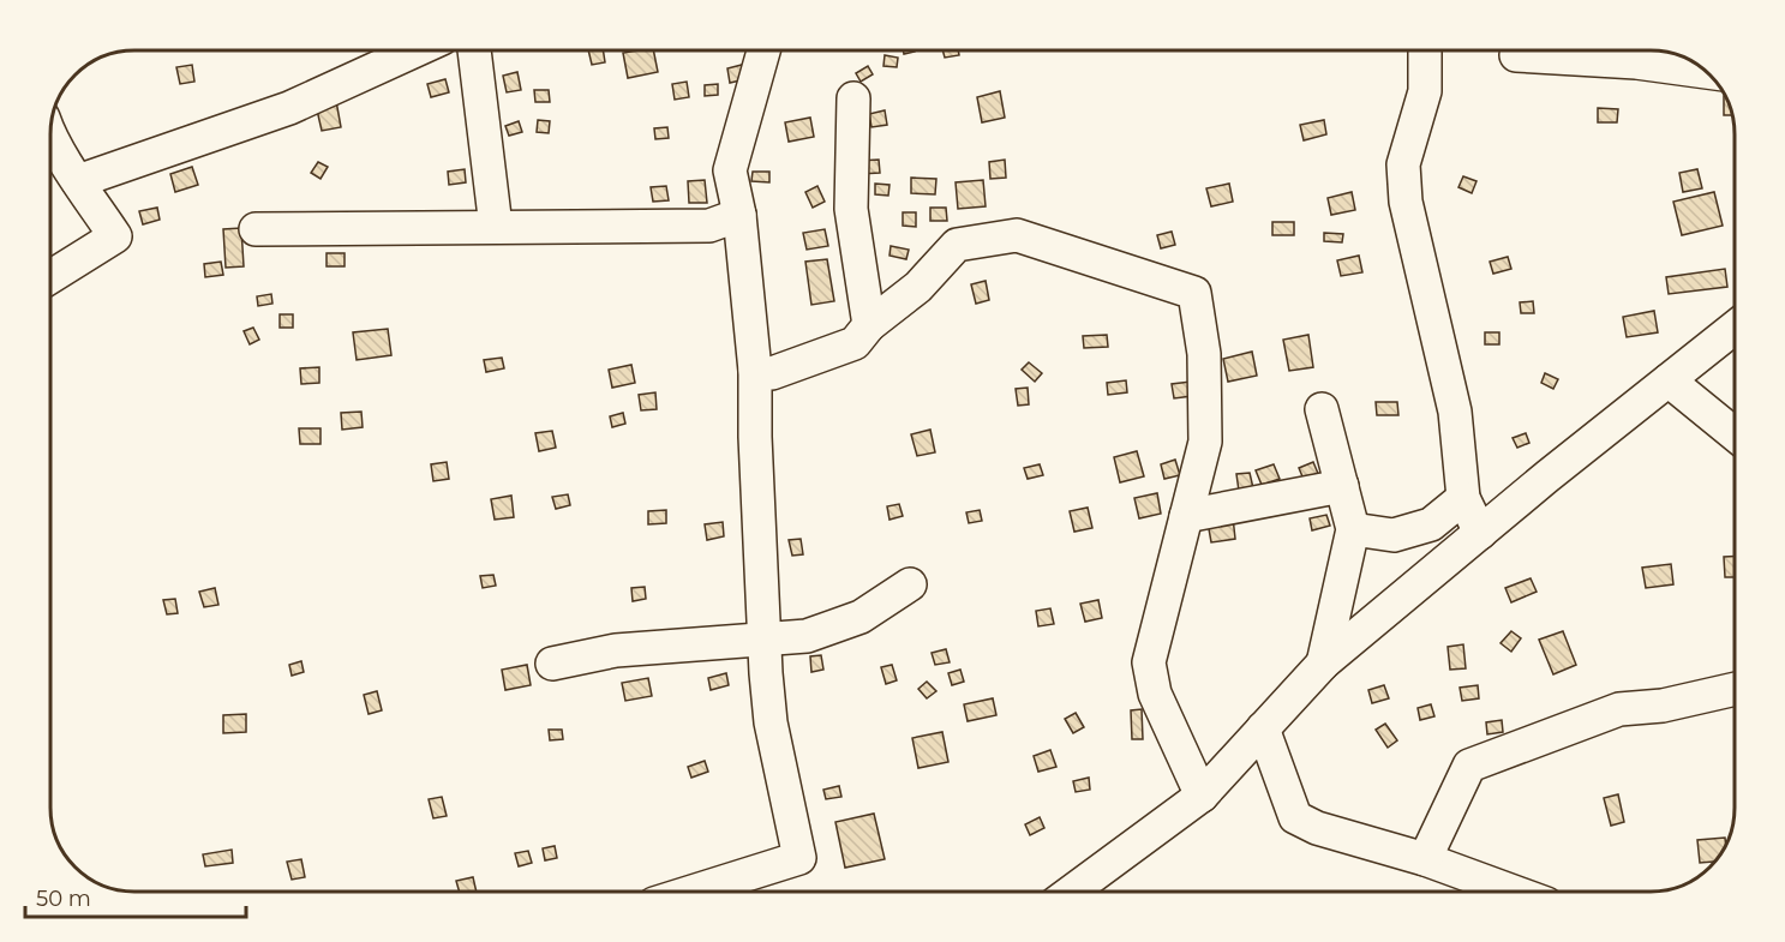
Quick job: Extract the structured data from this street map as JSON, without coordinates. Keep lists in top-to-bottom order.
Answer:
{
  "scale_bar": "50 m"
}
